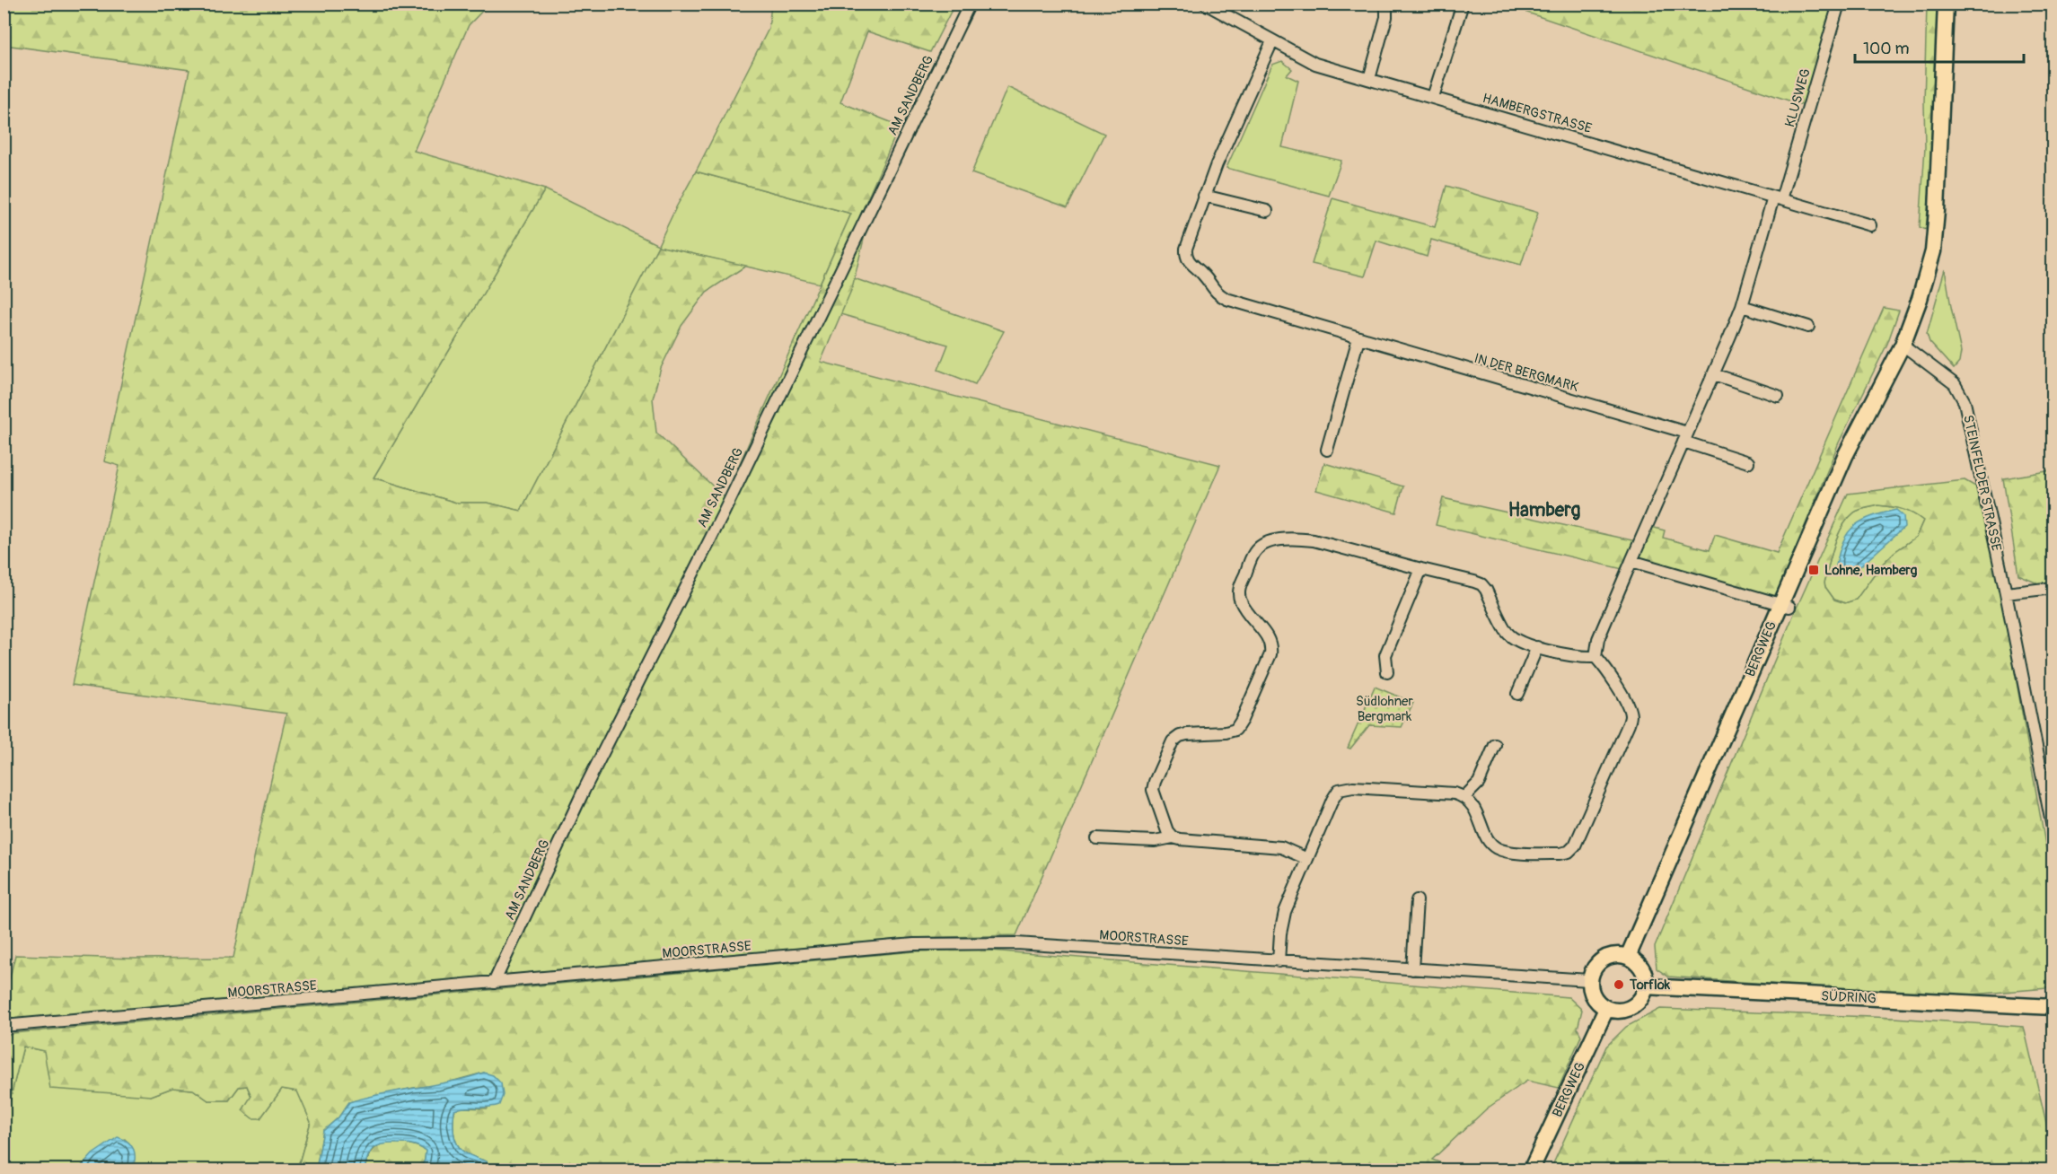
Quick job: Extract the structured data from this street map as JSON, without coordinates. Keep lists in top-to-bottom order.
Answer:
{
  "streets": {
    "main road": ["BERGWEG", "SÜDRING"],
    "street": [
      "AM SANDBERG",
      "KLUSWEG",
      "HAMBERGSTRASSE",
      "IN DER BERGMARK",
      "STEINFELDER STRASSE",
      "MOORSTRASSE"
    ]
  },
  "crossings": [
    ["AM SANDBERG", "MOORSTRASSE"],
    ["KLUSWEG", "HAMBERGSTRASSE"],
    ["HAMBERGSTRASSE", "IN DER BERGMARK"],
    ["STEINFELDER STRASSE", "BERGWEG"],
    ["BERGWEG", "MOORSTRASSE"],
    ["BERGWEG", "SÜDRING"],
    ["MOORSTRASSE", "SÜDRING"]
  ],
  "districts": ["Hamberg"],
  "parks": ["Südlohner Bergmark"],
  "places": {
    "transit": ["Lohne, Hamberg"],
    "other": ["Torflok"]
  },
  "scale_bar": "100 m"
}
